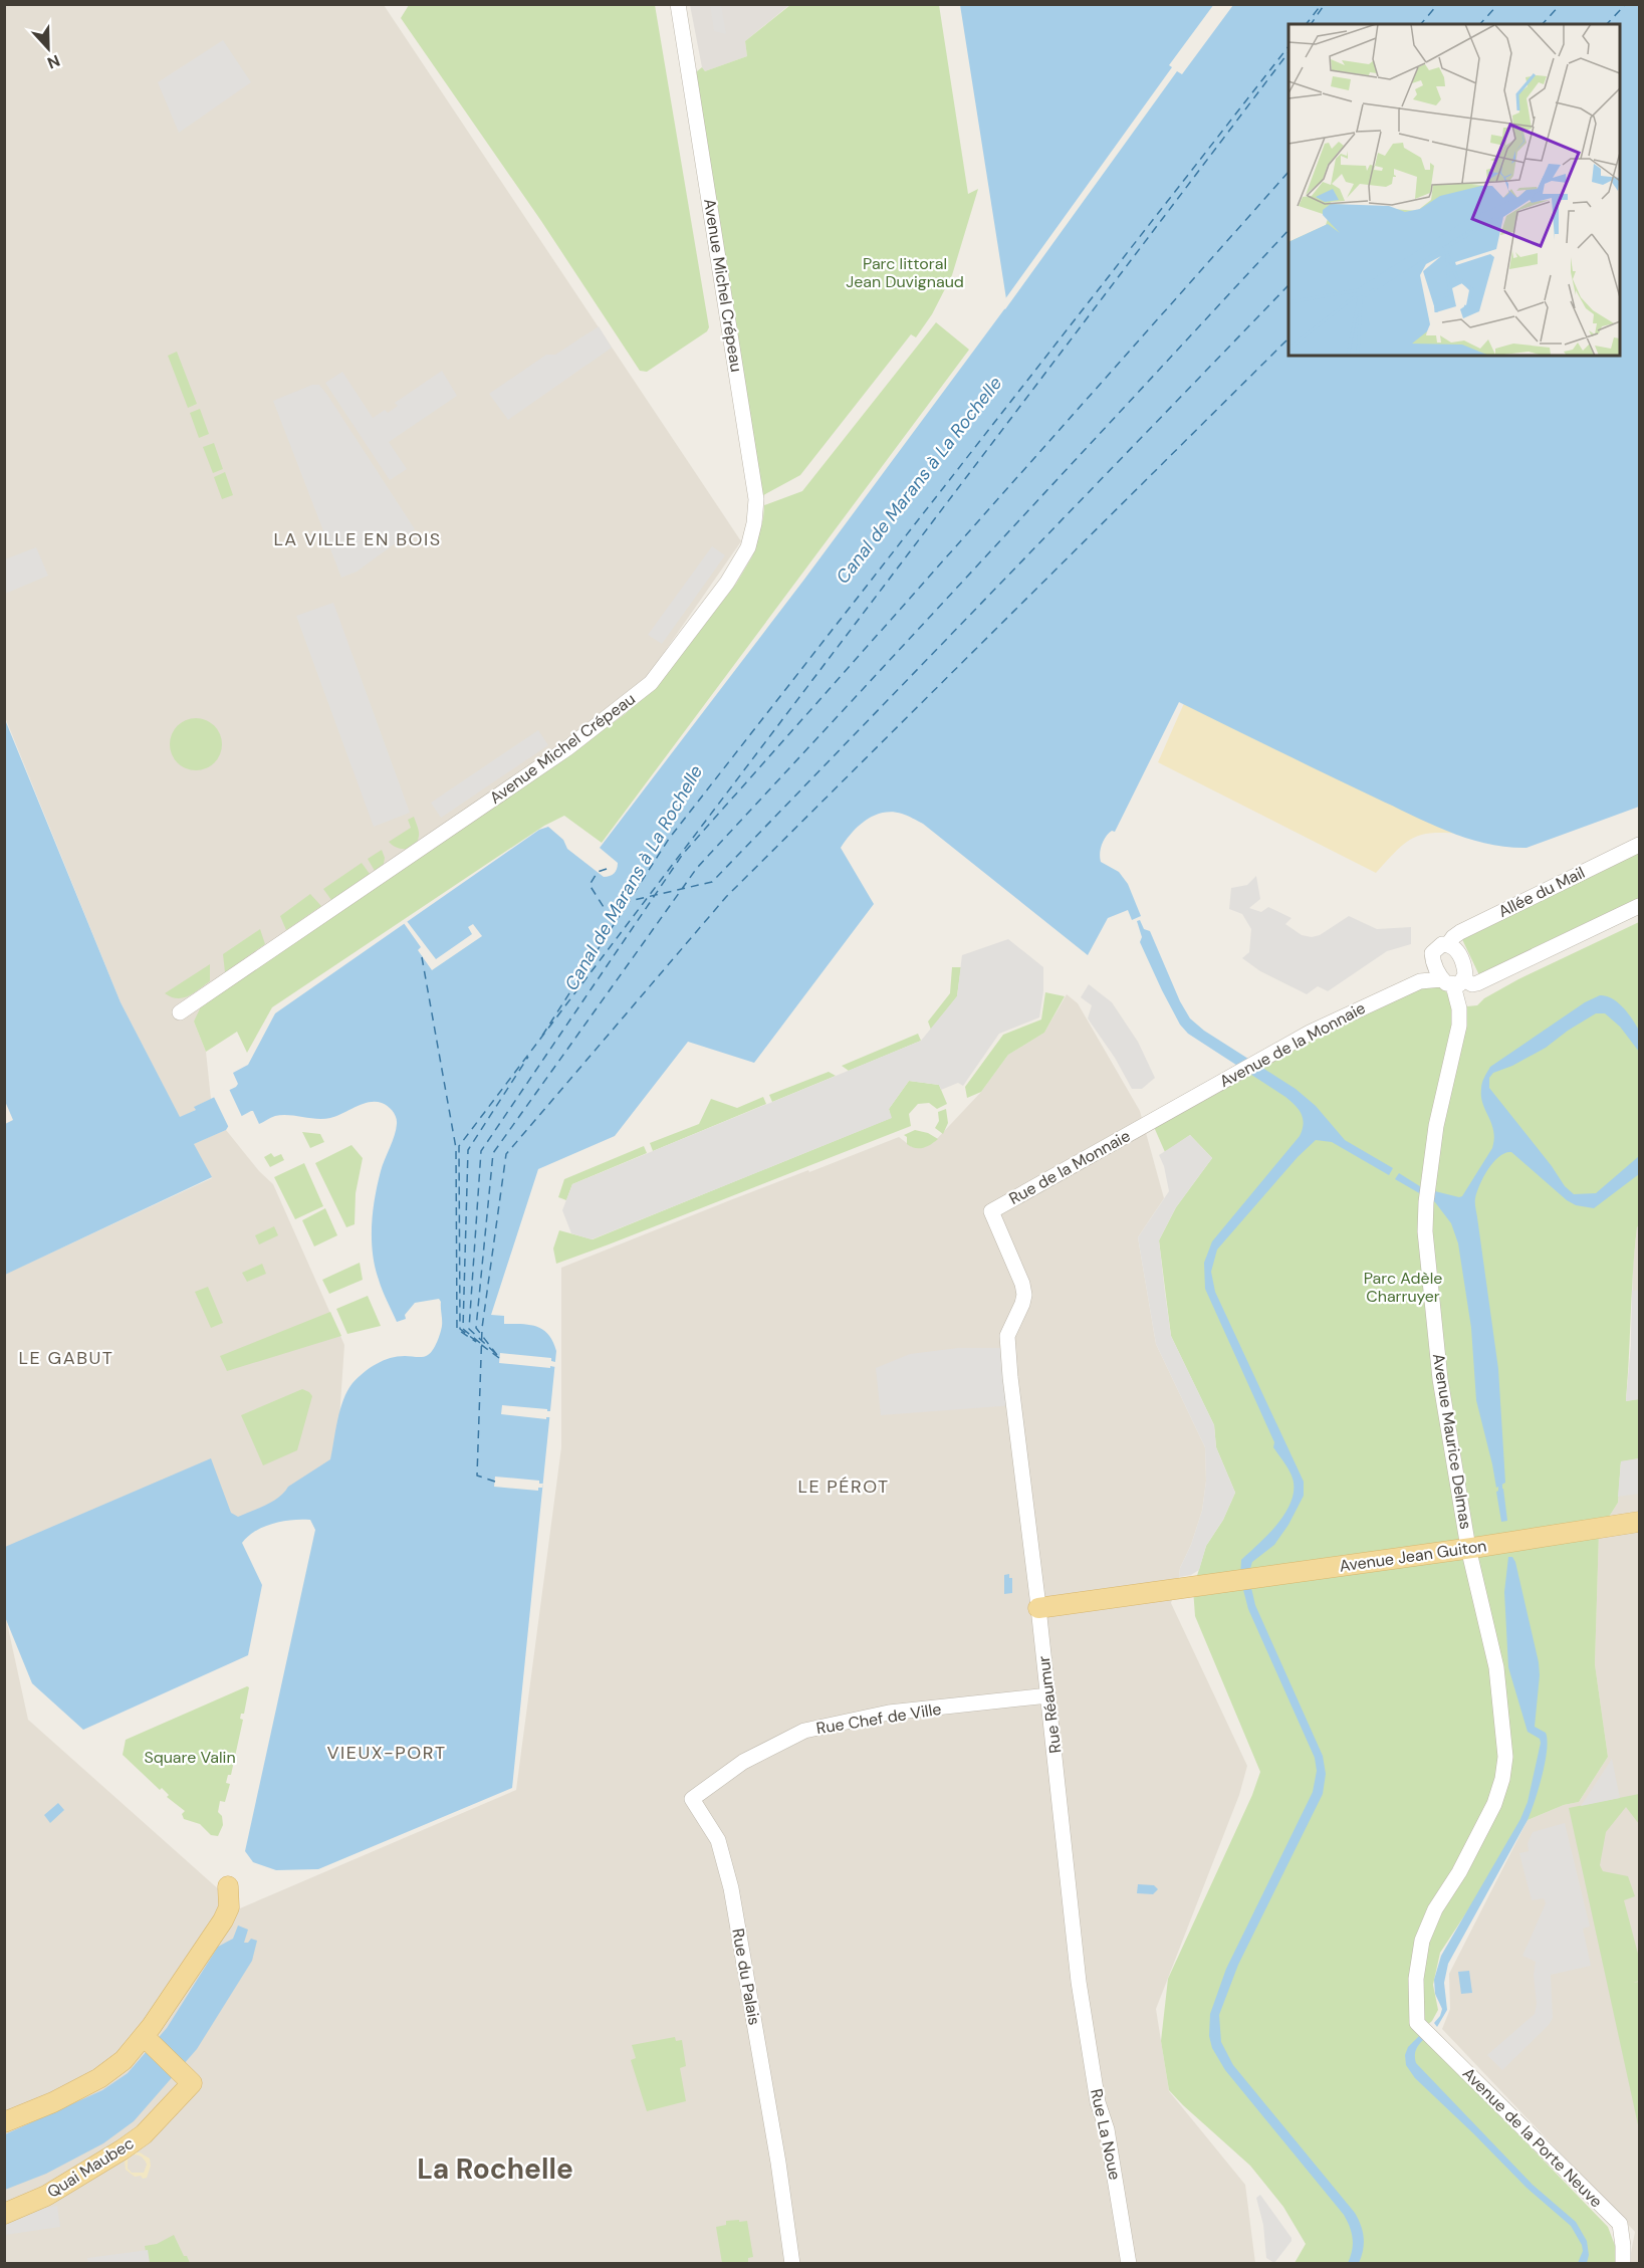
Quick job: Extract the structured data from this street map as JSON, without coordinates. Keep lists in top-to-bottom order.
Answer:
{
  "streets": {
    "main road": ["Avenue Jean Guiton", "Quai Maubec"],
    "street": [
      "Avenue Michel Crépeau",
      "Allée du Mail",
      "Avenue de la Monnaie",
      "Rue de la Monnaie",
      "Avenue Maurice Delmas",
      "Rue Réaumur",
      "Rue Chef de Ville",
      "Rue du Palais",
      "Rue La Noue",
      "Avenue de la Porte Neuve"
    ]
  },
  "crossings": [
    ["Allée du Mail", "Avenue de la Monnaie"],
    ["Allée du Mail", "Avenue Maurice Delmas"],
    ["Avenue de la Monnaie", "Rue de la Monnaie"],
    ["Avenue de la Monnaie", "Avenue Maurice Delmas"],
    ["Rue de la Monnaie", "Rue Réaumur"],
    ["Avenue Maurice Delmas", "Avenue Jean Guiton"],
    ["Avenue Maurice Delmas", "Avenue de la Porte Neuve"],
    ["Avenue Jean Guiton", "Rue Réaumur"],
    ["Rue Réaumur", "Rue Chef de Ville"],
    ["Rue Réaumur", "Rue La Noue"],
    ["Rue Chef de Ville", "Rue du Palais"]
  ],
  "districts": [
    "LA VILLE EN BOIS",
    "LE GABUT",
    "LE PÉROT",
    "VIEUX-PORT",
    "La Rochelle"
  ],
  "water": ["Canal de Marans à La Rochelle"],
  "parks": ["Parc littoral Jean Duvignaud", "Parc Adèle Charruyer", "Square Valin"],
  "north": "bottom"
}
